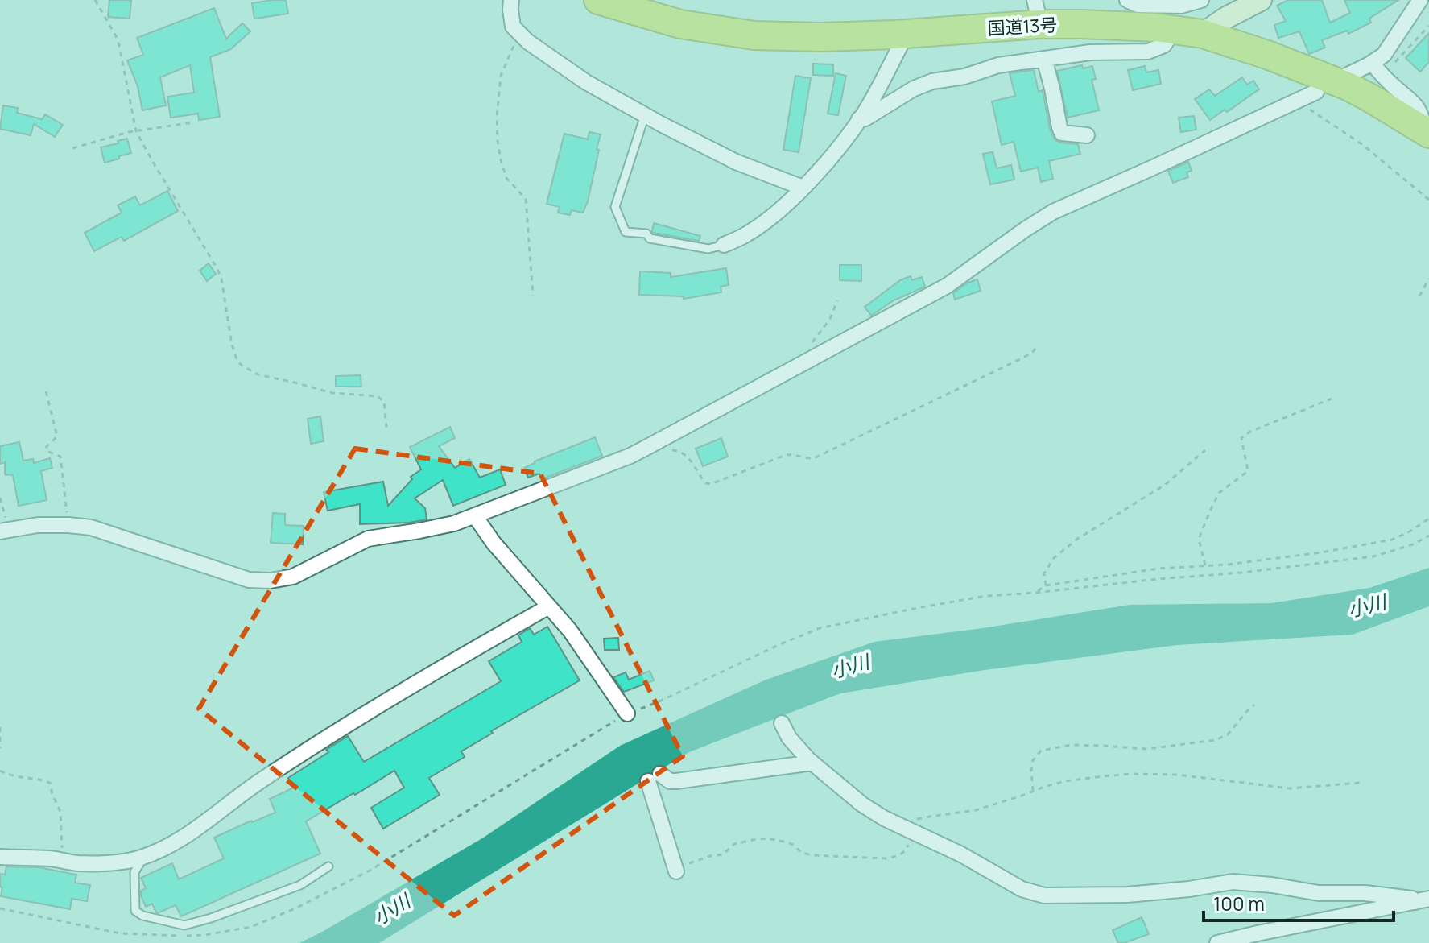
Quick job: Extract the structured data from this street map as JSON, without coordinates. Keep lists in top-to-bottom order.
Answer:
{
  "streets": {
    "highway": ["国道13号"]
  },
  "water": ["小川"],
  "scale_bar": "100 m"
}
